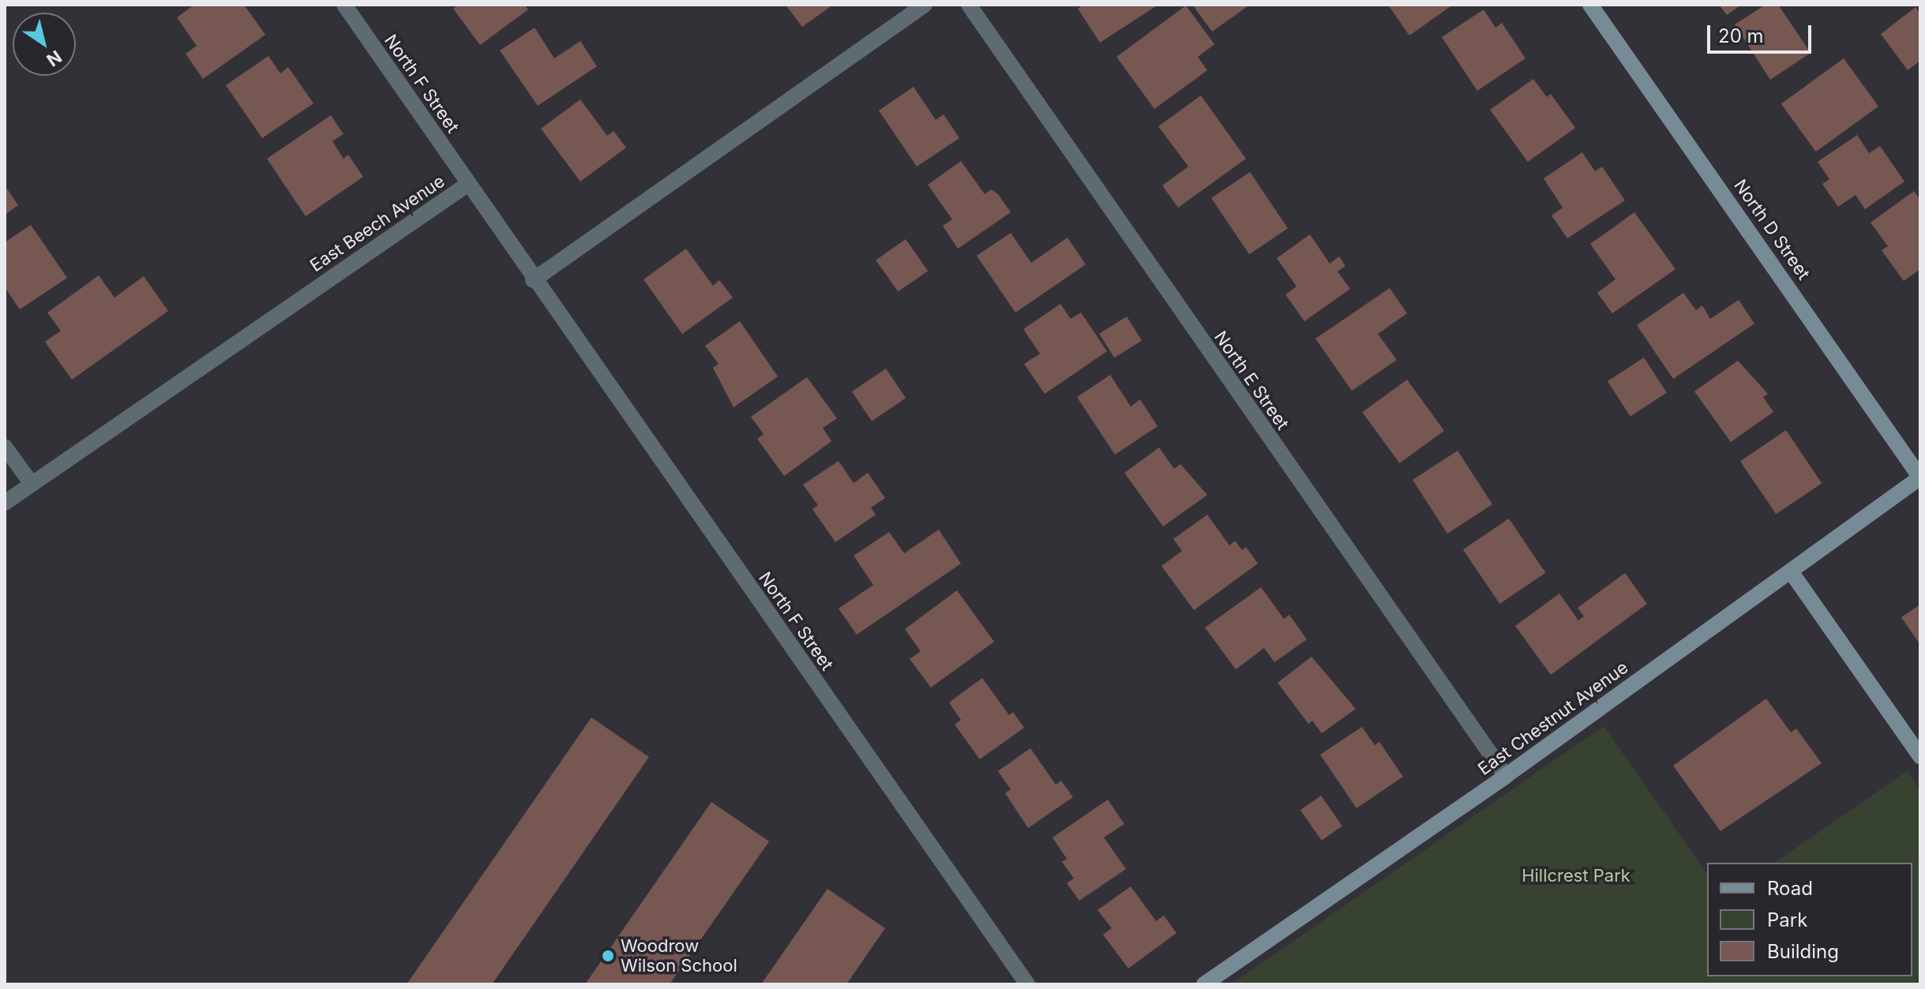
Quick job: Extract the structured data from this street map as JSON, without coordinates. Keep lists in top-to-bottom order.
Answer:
{
  "streets": {
    "street": [
      "North F Street",
      "East Beech Avenue",
      "North D Street",
      "North E Street",
      "East Chestnut Avenue"
    ]
  },
  "crossings": [
    ["North F Street", "East Beech Avenue"],
    ["North D Street", "East Chestnut Avenue"],
    ["North E Street", "East Chestnut Avenue"]
  ],
  "parks": ["Hillcrest Park"],
  "places": ["Woodrow Wilson School"],
  "legend": ["Road", "Park", "Building"],
  "scale_bar": "20 m",
  "north": "bottom right"
}
